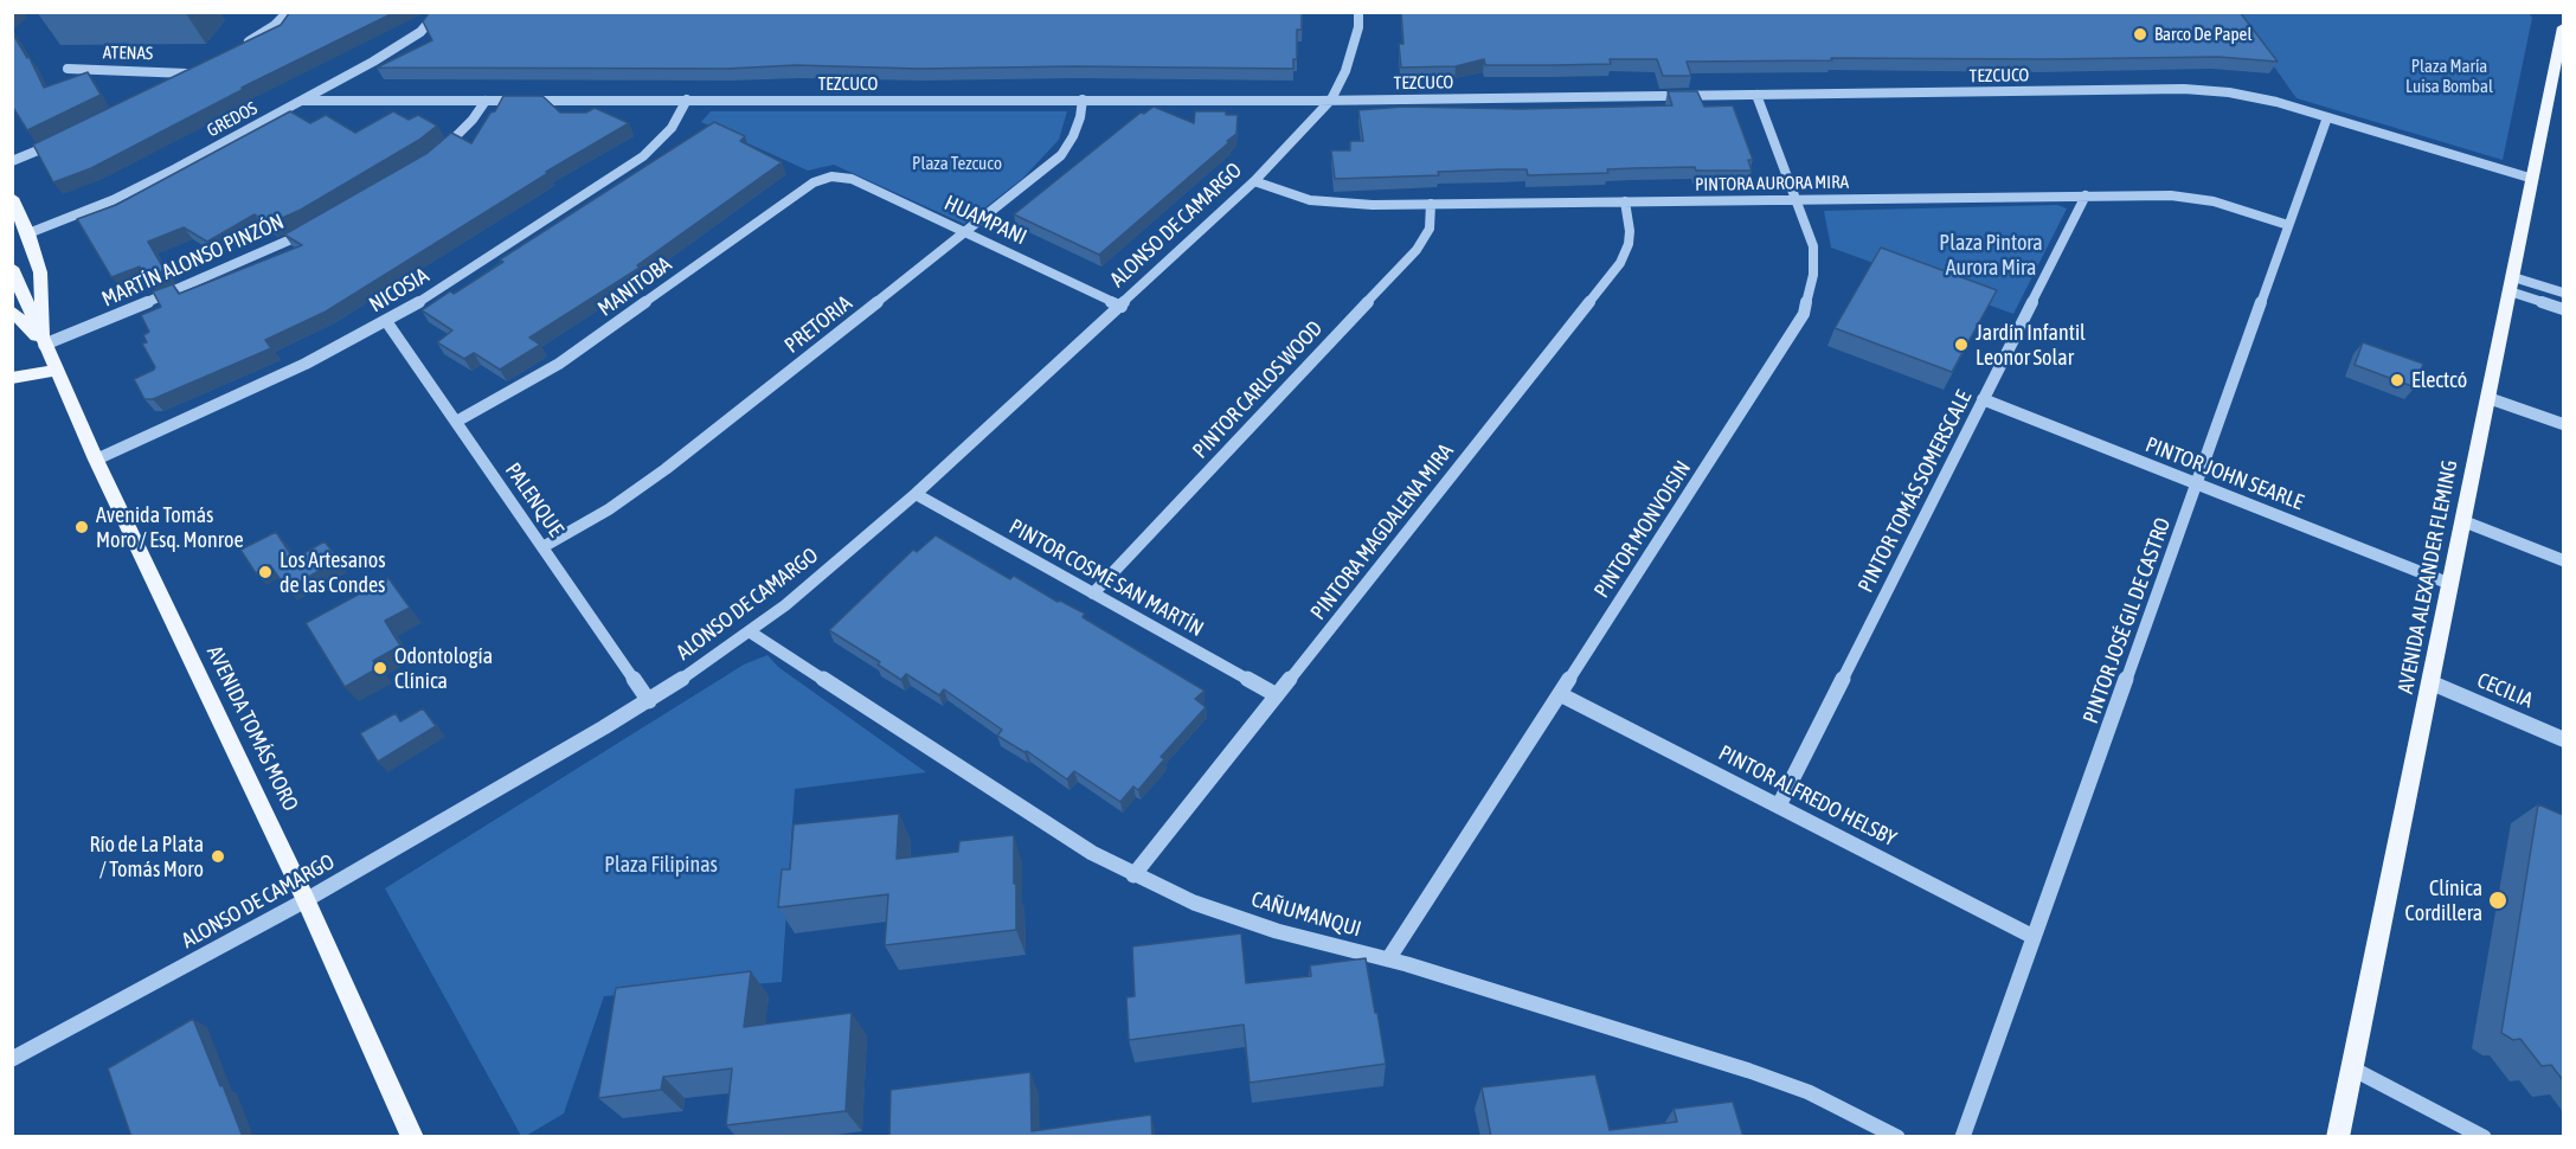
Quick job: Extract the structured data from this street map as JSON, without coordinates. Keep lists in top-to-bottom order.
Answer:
{
  "streets": {
    "main road": ["AVENIDA ALEXANDER FLEMING", "AVENIDA TOMÁS MORO"],
    "street": [
      "ATENAS",
      "TEZCUCO",
      "GREDOS",
      "PINTORA AURORA MIRA",
      "HUAMPANI",
      "ALONSO DE CAMARGO",
      "MARTÍN ALONSO PINZÓN",
      "MANITOBA",
      "NICOSIA",
      "PRETORIA",
      "PINTOR CARLOS WOOD",
      "PINTOR JOHN SEARLE",
      "PINTOR TOMÁS SOMERSCALE",
      "PALENQUE",
      "PINTOR MONVOISIN",
      "PINTORA MAGDALENA MIRA",
      "PINTOR COSME SAN MARTÍN",
      "PINTOR JOSÉ GIL DE CASTRO",
      "CECILIA",
      "PINTOR ALFREDO HELSBY",
      "CAÑUMANQUI"
    ]
  },
  "crossings": [
    ["TEZCUCO", "GREDOS"],
    ["TEZCUCO", "ALONSO DE CAMARGO"],
    ["TEZCUCO", "NICOSIA"],
    ["TEZCUCO", "PRETORIA"],
    ["TEZCUCO", "PINTOR MONVOISIN"],
    ["TEZCUCO", "AVENIDA ALEXANDER FLEMING"],
    ["TEZCUCO", "PINTOR JOSÉ GIL DE CASTRO"],
    ["GREDOS", "AVENIDA TOMÁS MORO"],
    ["PINTORA AURORA MIRA", "ALONSO DE CAMARGO"],
    ["PINTORA AURORA MIRA", "PINTOR CARLOS WOOD"],
    ["PINTORA AURORA MIRA", "PINTOR TOMÁS SOMERSCALE"],
    ["PINTORA AURORA MIRA", "PINTOR MONVOISIN"],
    ["PINTORA AURORA MIRA", "PINTORA MAGDALENA MIRA"],
    ["PINTORA AURORA MIRA", "PINTOR JOSÉ GIL DE CASTRO"],
    ["HUAMPANI", "ALONSO DE CAMARGO"],
    ["HUAMPANI", "MANITOBA"],
    ["HUAMPANI", "PRETORIA"],
    ["ALONSO DE CAMARGO", "PALENQUE"],
    ["ALONSO DE CAMARGO", "PINTOR COSME SAN MARTÍN"],
    ["ALONSO DE CAMARGO", "AVENIDA TOMÁS MORO"],
    ["ALONSO DE CAMARGO", "CAÑUMANQUI"],
    ["MARTÍN ALONSO PINZÓN", "AVENIDA TOMÁS MORO"],
    ["MANITOBA", "PALENQUE"],
    ["NICOSIA", "PALENQUE"],
    ["NICOSIA", "AVENIDA TOMÁS MORO"],
    ["PRETORIA", "PALENQUE"],
    ["PINTOR CARLOS WOOD", "PINTOR COSME SAN MARTÍN"],
    ["PINTOR JOHN SEARLE", "PINTOR TOMÁS SOMERSCALE"],
    ["PINTOR JOHN SEARLE", "AVENIDA ALEXANDER FLEMING"],
    ["PINTOR JOHN SEARLE", "PINTOR JOSÉ GIL DE CASTRO"],
    ["PINTOR TOMÁS SOMERSCALE", "PINTOR ALFREDO HELSBY"],
    ["PINTOR MONVOISIN", "PINTOR ALFREDO HELSBY"],
    ["PINTOR MONVOISIN", "CAÑUMANQUI"],
    ["PINTORA MAGDALENA MIRA", "PINTOR COSME SAN MARTÍN"],
    ["PINTORA MAGDALENA MIRA", "CAÑUMANQUI"],
    ["AVENIDA ALEXANDER FLEMING", "CECILIA"],
    ["PINTOR JOSÉ GIL DE CASTRO", "PINTOR ALFREDO HELSBY"]
  ],
  "parks": [
    "Plaza María Luisa Bombal",
    "Plaza Tezcuco",
    "Plaza Pintora Aurora Mira",
    "Plaza Filipinas"
  ],
  "places": [
    "Barco De Papel",
    "Jardín Infantil Leonor Solar",
    "Electcó",
    "Avenida Tomás Moro / Esq. Monroe",
    "Los Artesanos de las Condes",
    "Odontología Clínica",
    "Río de La Plata / Tomás Moro",
    "Clínica Cordillera"
  ]
}
